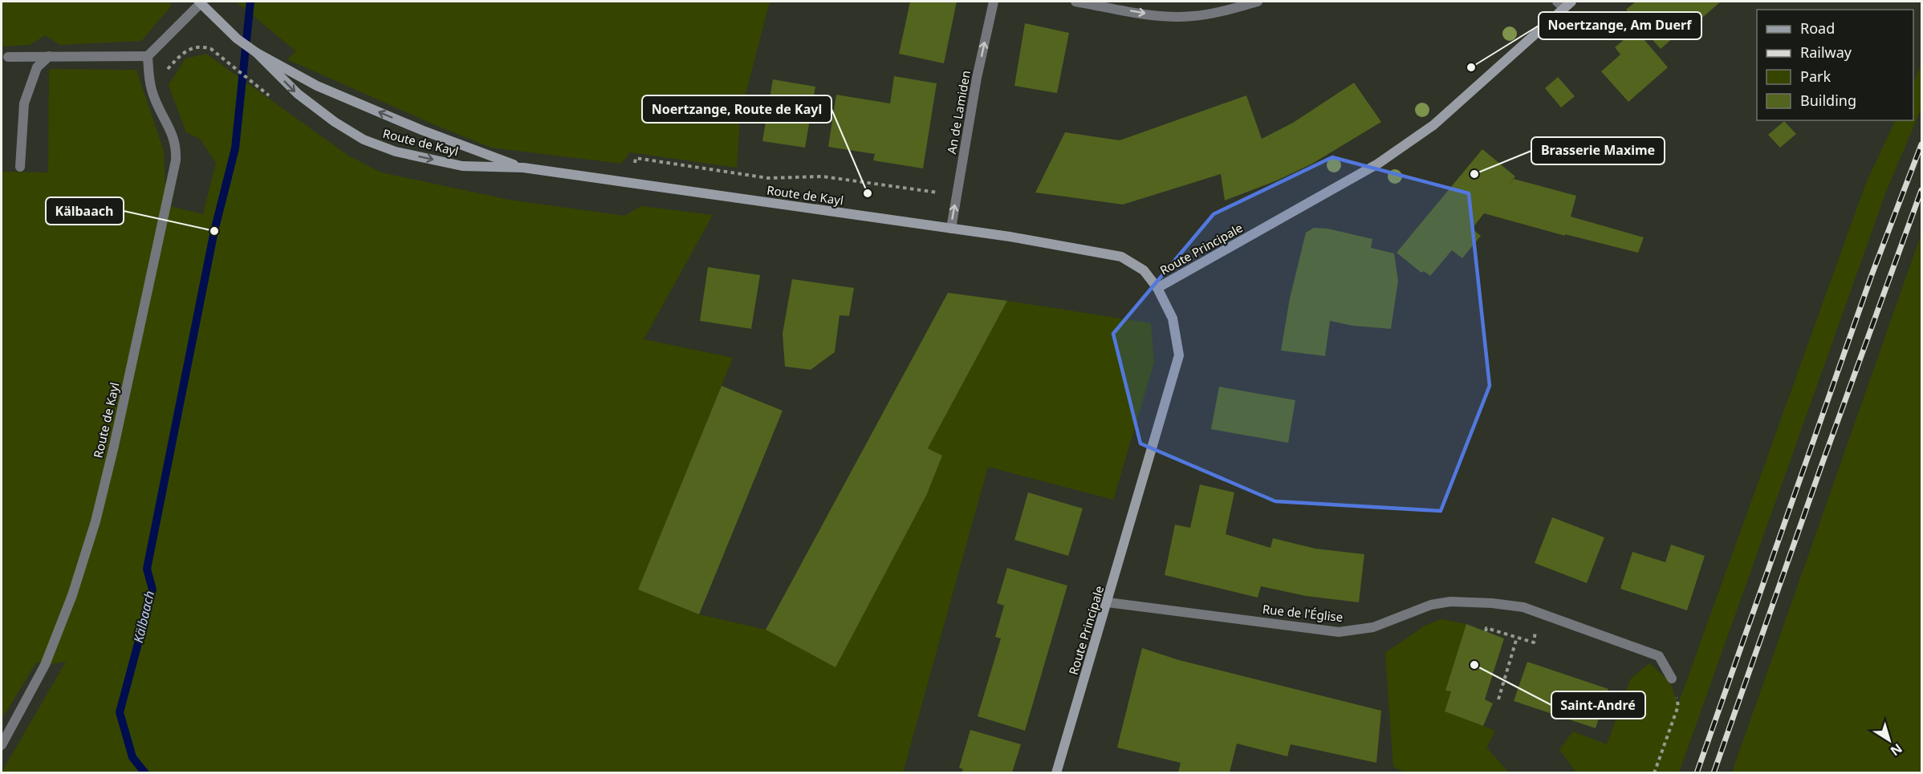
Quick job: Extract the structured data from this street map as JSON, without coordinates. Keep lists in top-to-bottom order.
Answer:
{
  "streets": {
    "main road": ["Route de Kayl", "Route Principale"],
    "street": ["An de Lamiden", "Rue de l'Église"]
  },
  "crossings": [
    ["An de Lamiden", "Route de Kayl"],
    ["Route de Kayl", "Route Principale"],
    ["Route Principale", "Rue de l'Église"]
  ],
  "one_way": ["An de Lamiden"],
  "water": ["Kälbaach"],
  "places": [
    "Noertzange, Am Duerf",
    "Brasserie Maxime",
    "Noertzange, Route de Kayl",
    "Kälbaach",
    "Saint-André"
  ],
  "legend": [
    "Road",
    "Railway",
    "Park",
    "Building"
  ],
  "north": "bottom right"
}
